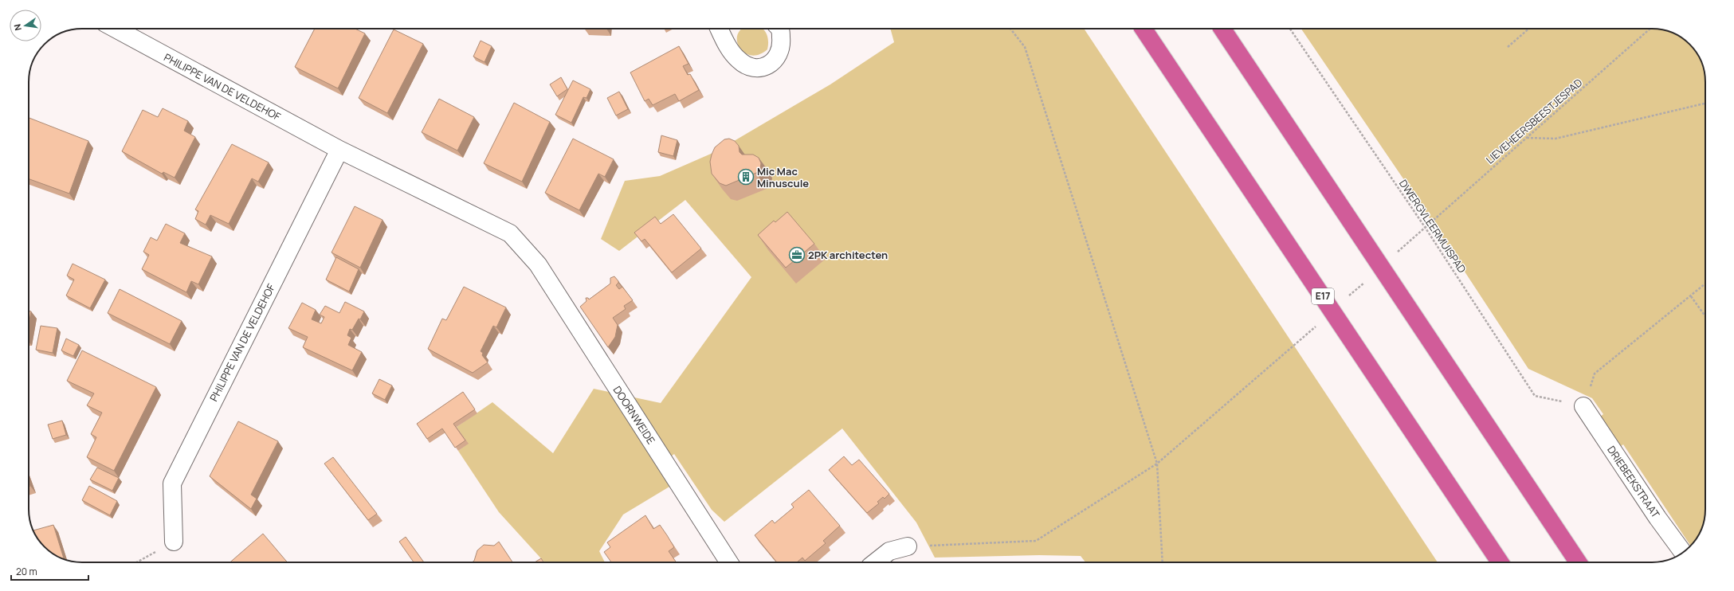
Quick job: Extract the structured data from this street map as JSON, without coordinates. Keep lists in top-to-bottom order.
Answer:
{
  "streets": {
    "highway": ["E17"],
    "street": ["PHILIPPE VAN DE VELDEHOF", "DOORNWEIDE", "DRIEBEEKSTRAAT"],
    "path": ["LIEVEHEERSBEESTJESPAD", "DWERGVLEERMUISPAD"]
  },
  "crossings": [
    ["PHILIPPE VAN DE VELDEHOF", "DOORNWEIDE"],
    ["LIEVEHEERSBEESTJESPAD", "DWERGVLEERMUISPAD"],
    ["DWERGVLEERMUISPAD", "DRIEBEEKSTRAAT"]
  ],
  "places": {
    "building": ["Mic Mac Minuscule"],
    "office": ["2PK architecten"]
  },
  "scale_bar": "20 m",
  "north": "left"
}
